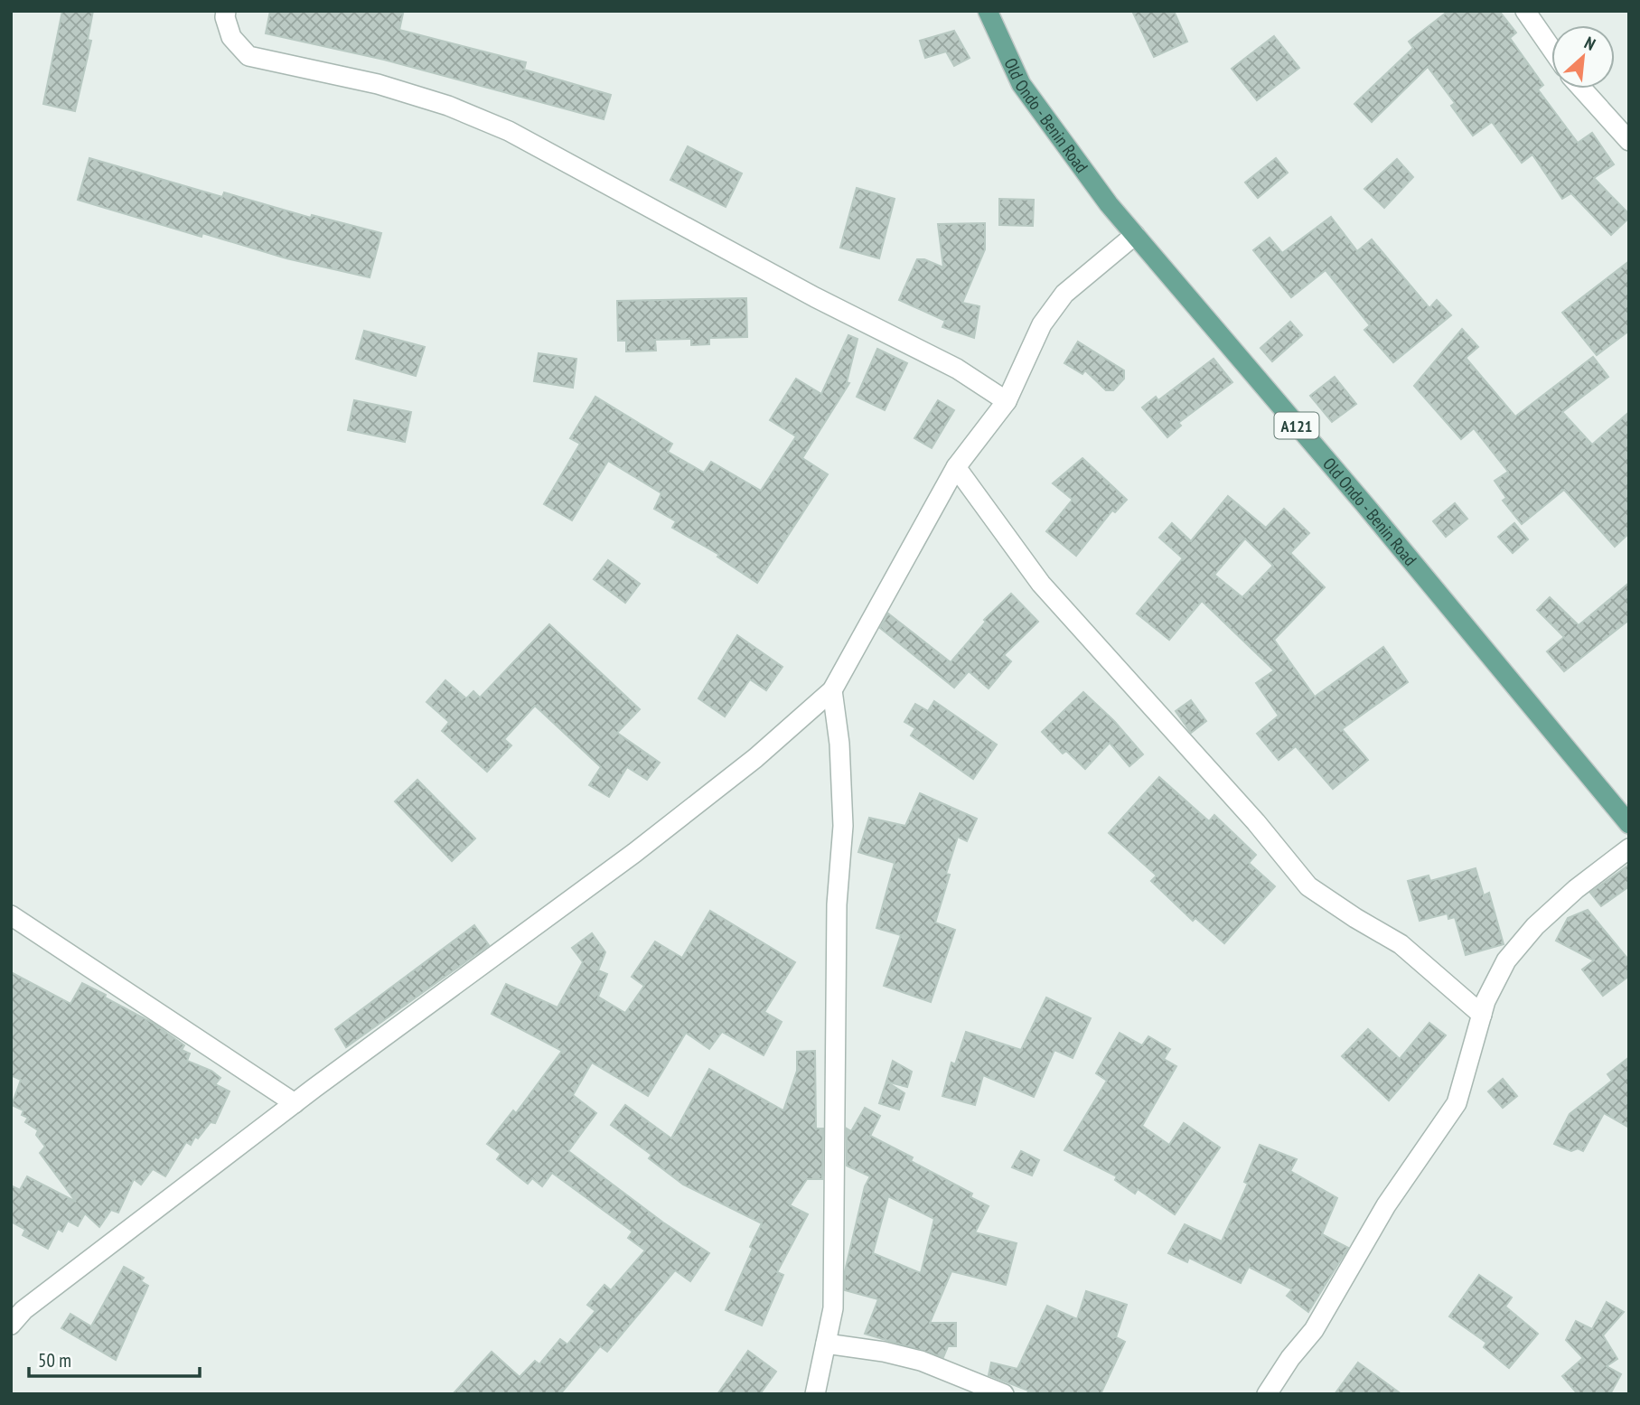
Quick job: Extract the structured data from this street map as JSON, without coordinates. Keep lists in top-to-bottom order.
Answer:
{
  "streets": {
    "main road": ["Old Ondo - Benin Road", "A121"]
  },
  "scale_bar": "50 m",
  "north": "top right"
}
